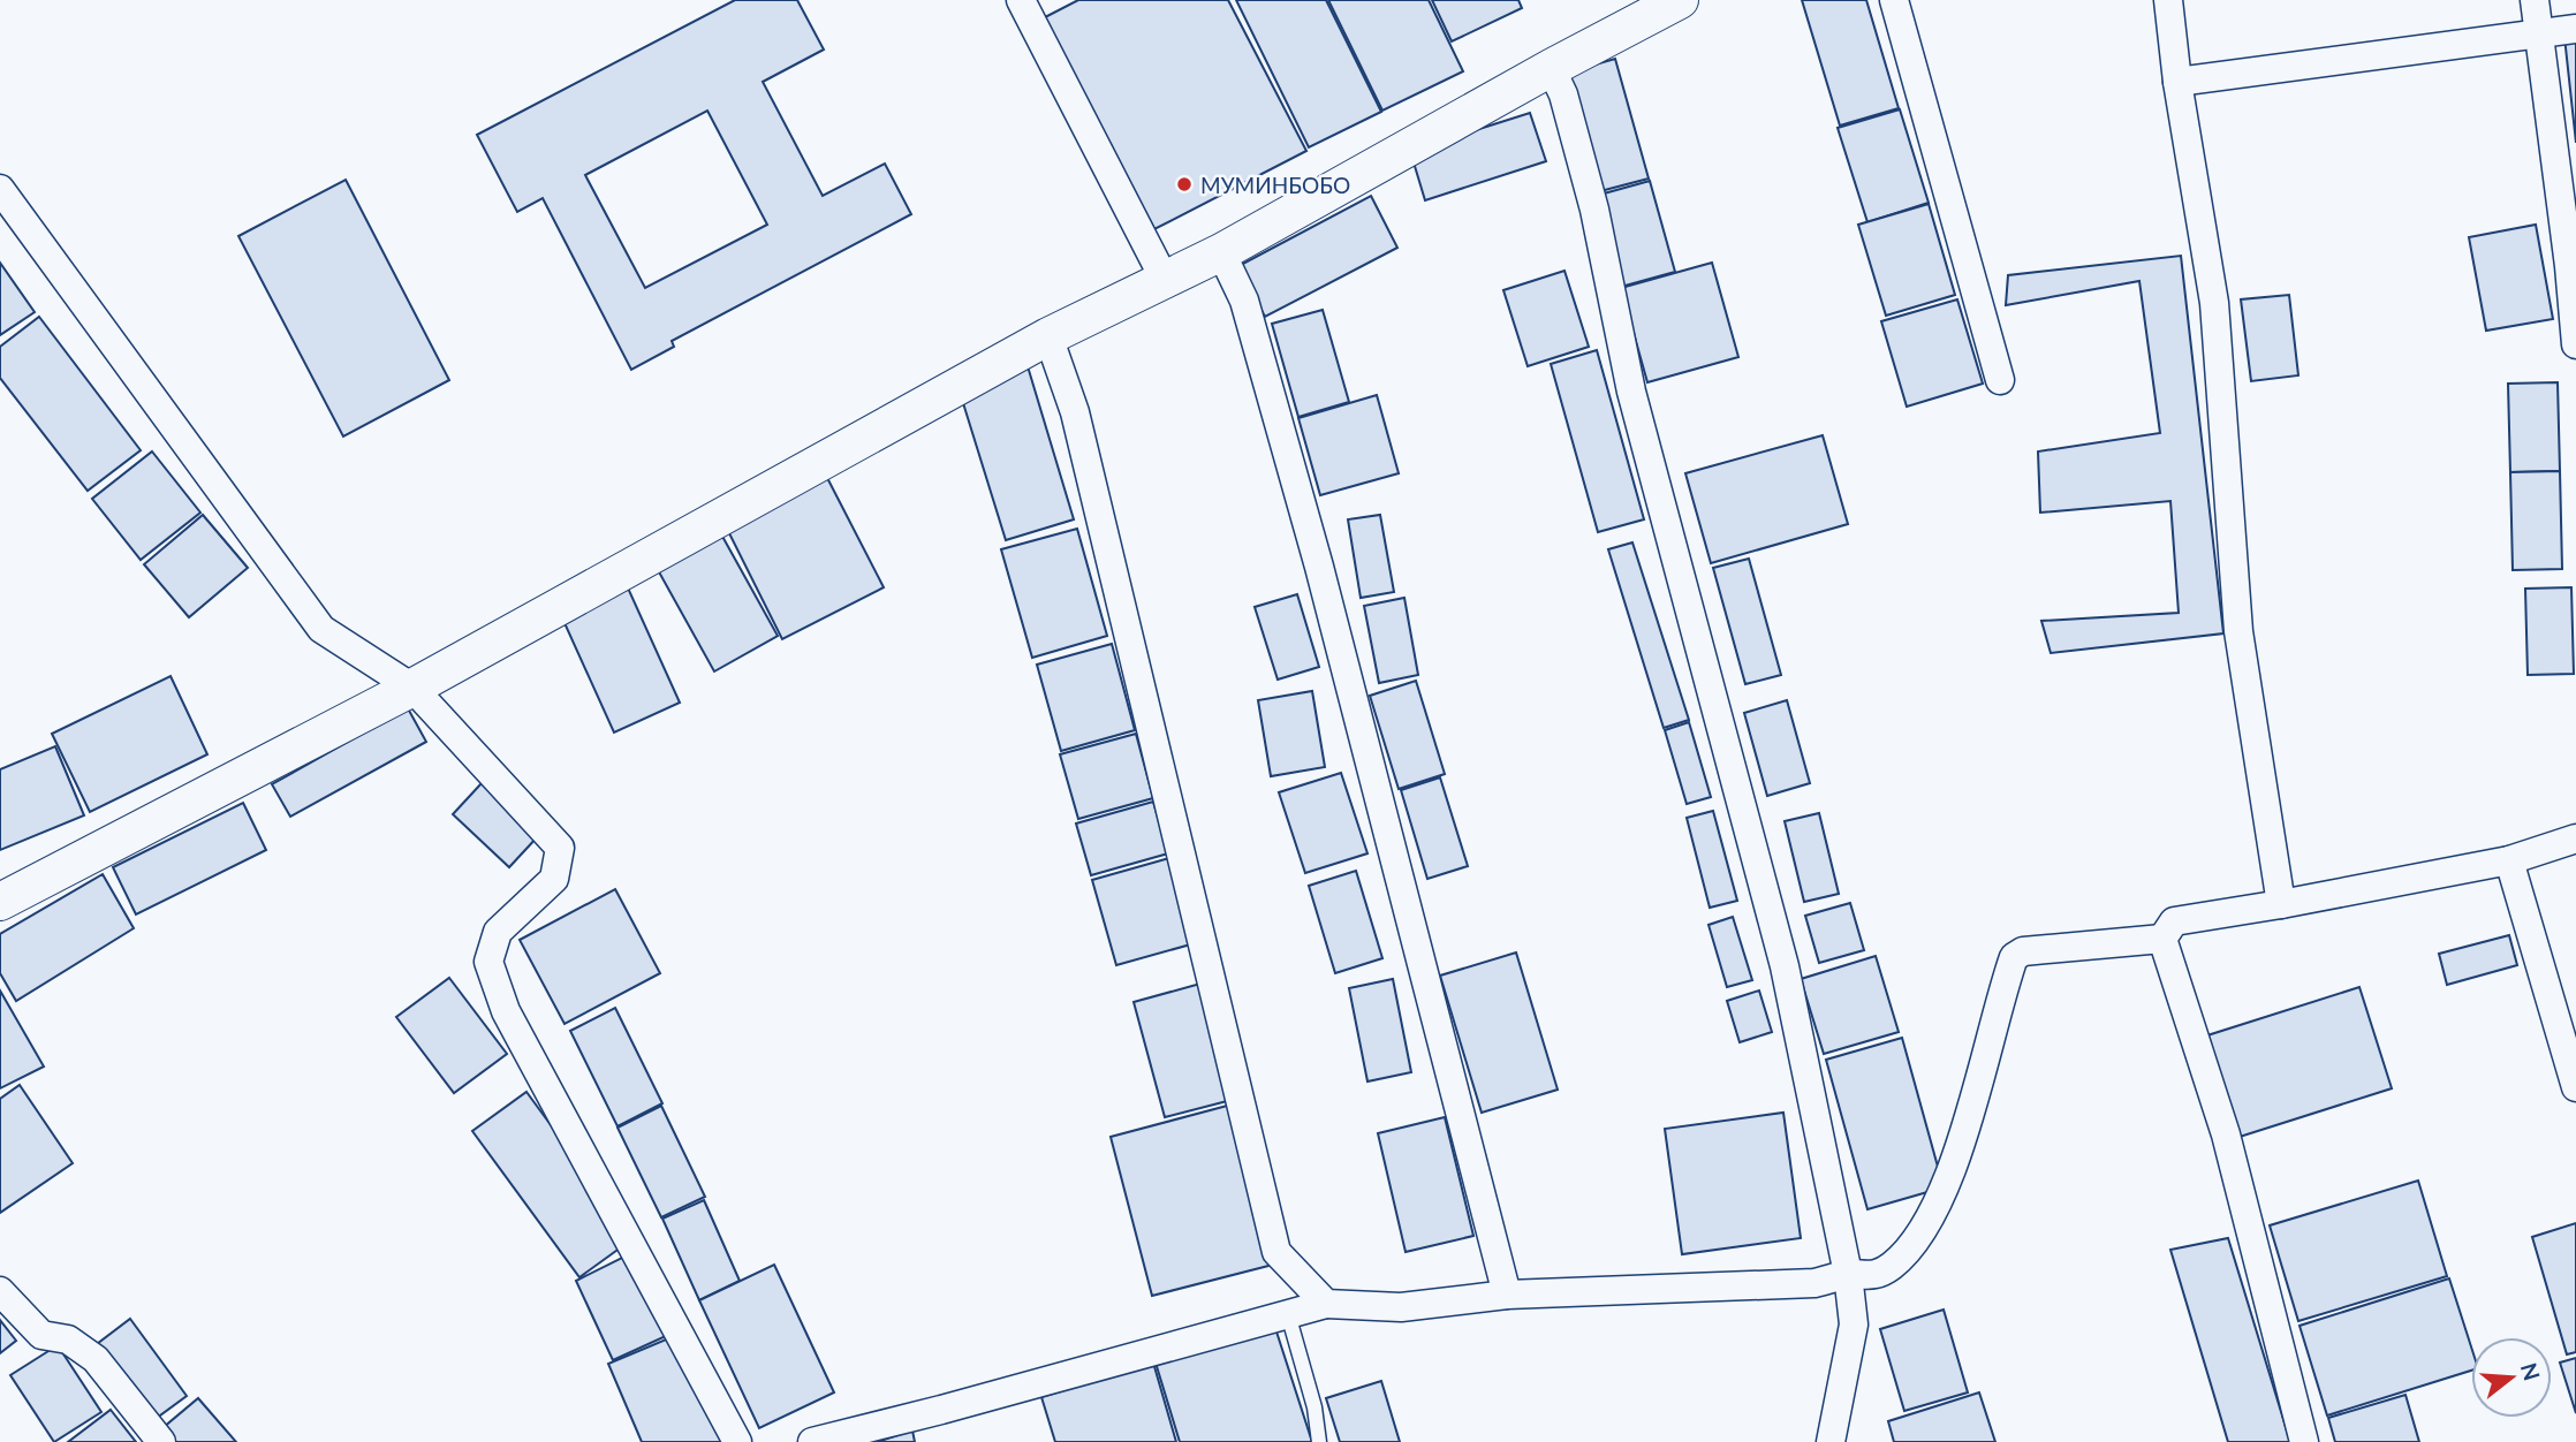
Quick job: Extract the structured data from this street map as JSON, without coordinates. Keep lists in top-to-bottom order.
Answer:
{
  "places": ["МУМИНБОБО"],
  "north": "right"
}
